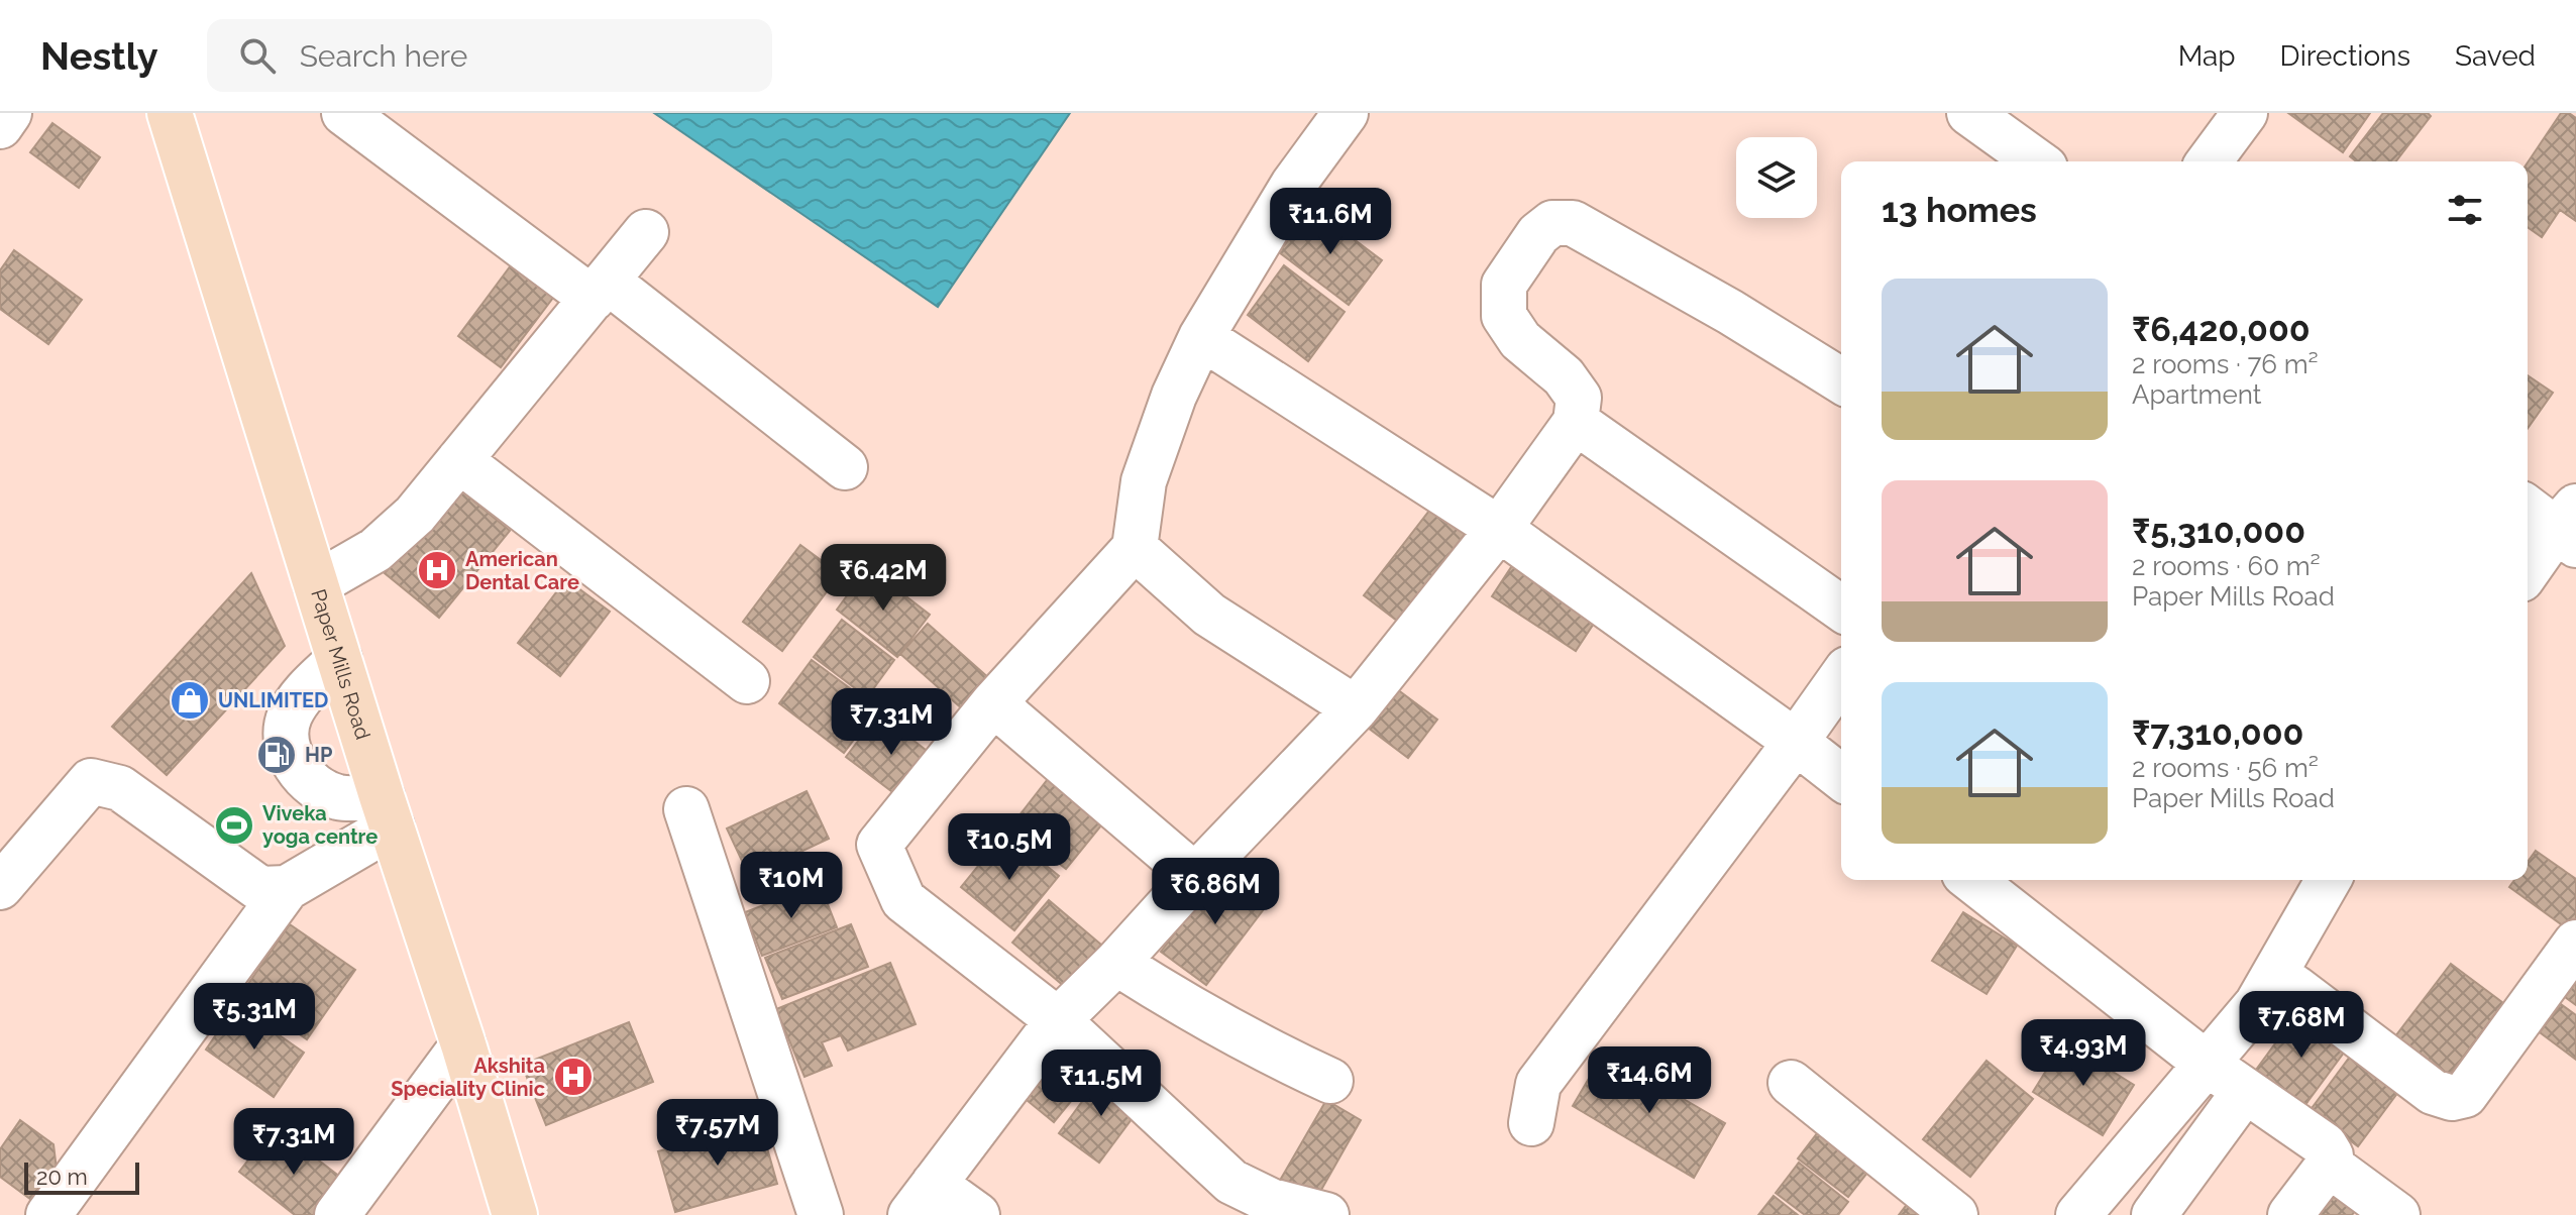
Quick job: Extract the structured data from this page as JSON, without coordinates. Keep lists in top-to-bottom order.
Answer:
{
  "streets": {
    "main road": ["Paper Mills Road"]
  },
  "places": {
    "hospital": ["American Dental Care", "Akshita Speciality Clinic"],
    "shop": ["UNLIMITED"],
    "fuel station": ["HP"],
    "sports": ["Viveka yoga centre"]
  },
  "scale_bar": "20 m",
  "page": {
    "header": "Nestly",
    "search": "Search here",
    "nav": ["Map", "Directions", "Saved"],
    "heading": "13 homes",
    "price": [
      "₹11.6M",
      "₹6.42M",
      "₹7.31M",
      "₹10.5M",
      "₹10M",
      "₹6.86M",
      "₹5.31M",
      "₹7.68M",
      "₹4.93M",
      "₹14.6M",
      "₹11.5M",
      "₹7.57M",
      "₹7.31M"
    ],
    "list": [
      {
        "name": "₹6,420,000",
        "note": "2 rooms · 76 m² · Apartment"
      },
      {
        "name": "₹5,310,000",
        "note": "2 rooms · 60 m² · Paper Mills Road"
      },
      {
        "name": "₹7,310,000",
        "note": "2 rooms · 56 m² · Paper Mills Road"
      }
    ],
    "scale": "20 m"
  }
}
